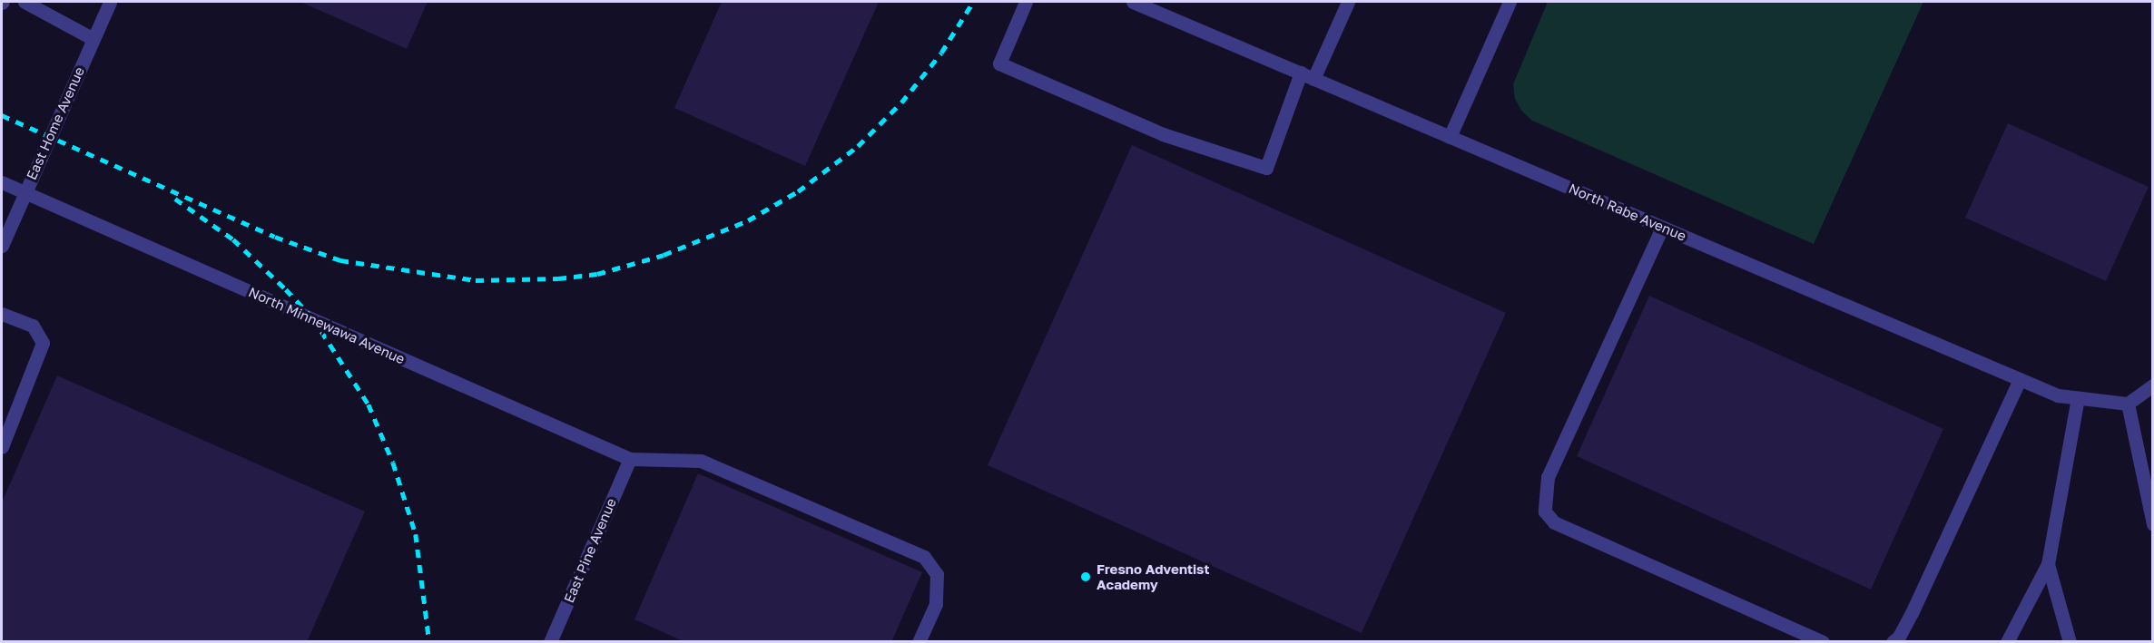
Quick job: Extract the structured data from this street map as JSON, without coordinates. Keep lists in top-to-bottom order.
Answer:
{
  "streets": {
    "street": [
      "East Home Avenue",
      "North Rabe Avenue",
      "North Minnewawa Avenue",
      "East Pine Avenue"
    ]
  },
  "crossings": [
    ["East Home Avenue", "North Minnewawa Avenue"],
    ["North Minnewawa Avenue", "East Pine Avenue"]
  ],
  "places": ["Fresno Adventist Academy"]
}
